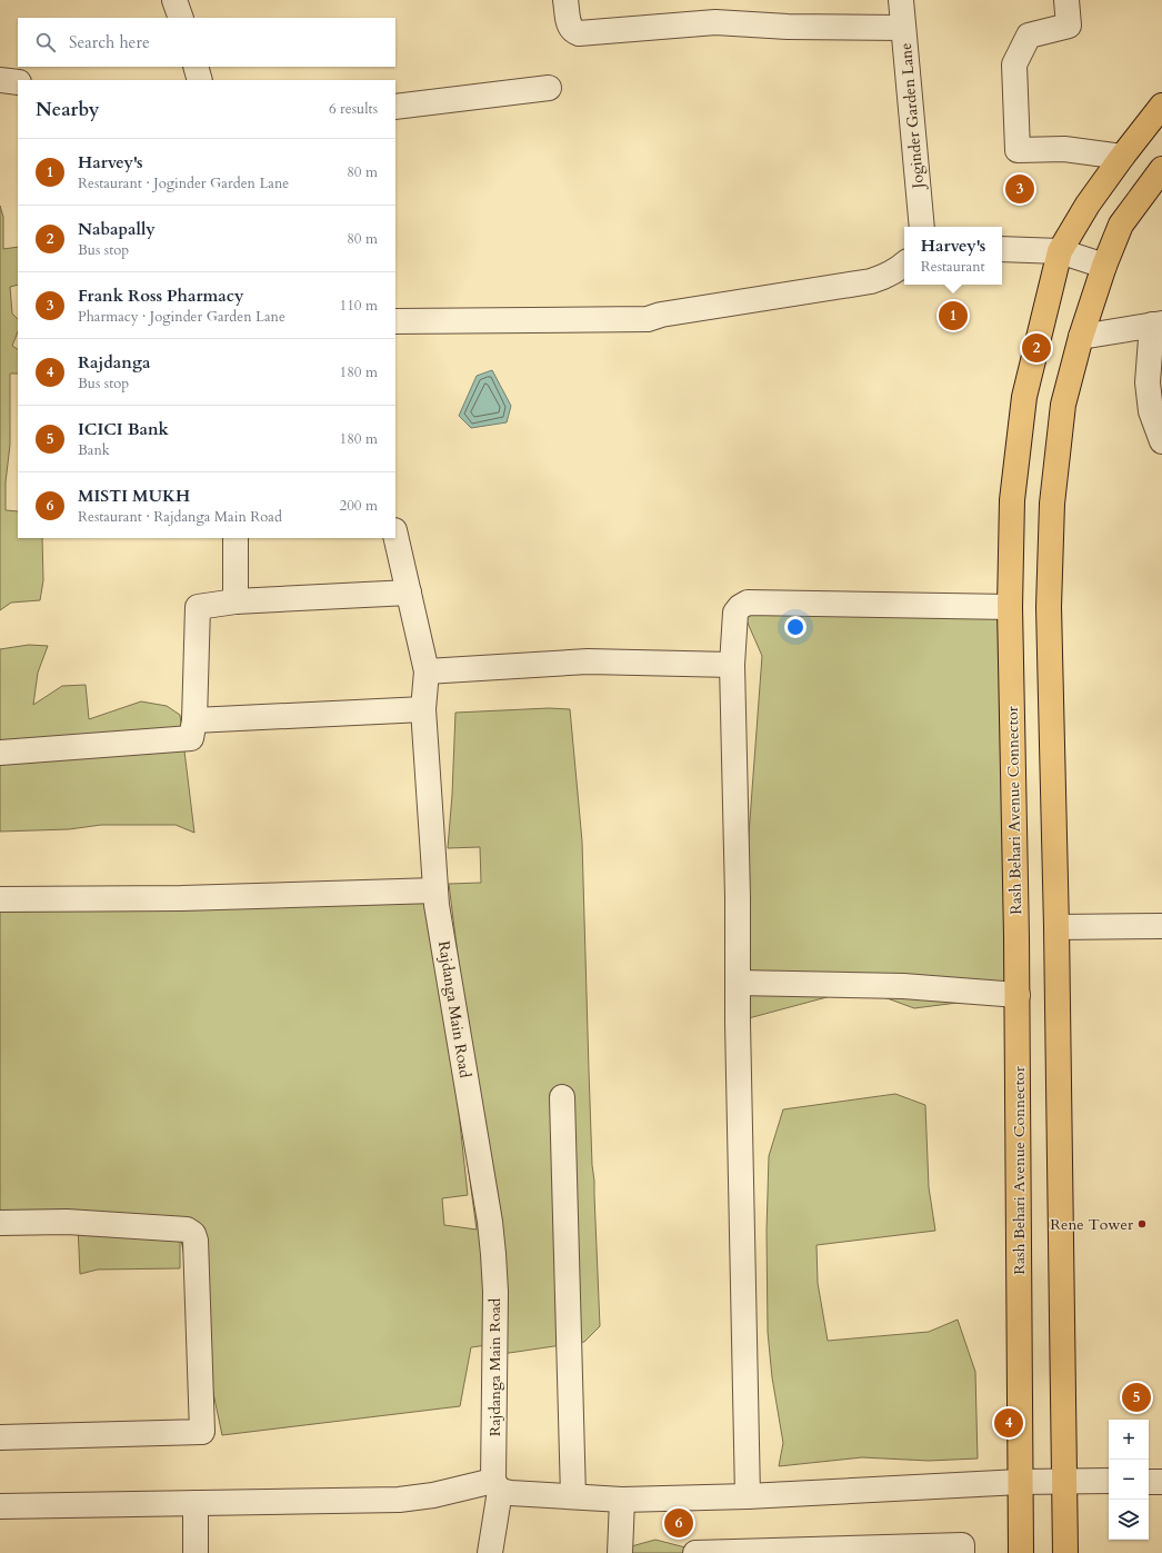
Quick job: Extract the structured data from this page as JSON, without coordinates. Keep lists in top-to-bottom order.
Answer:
{
  "streets": {
    "main road": ["Rash Behari Avenue Connector"],
    "street": ["Joginder Garden Lane", "Rajdanga Main Road"]
  },
  "places": ["Rene Tower"],
  "page": {
    "search": "Search here",
    "heading": ["Nearby", "6 results"],
    "list": [
      {
        "mark": "1",
        "name": "Harvey's",
        "note": "Restaurant · Joginder Garden Lane",
        "value": "80 m"
      },
      {
        "mark": "2",
        "name": "Nabapally",
        "note": "Bus stop",
        "value": "80 m"
      },
      {
        "mark": "3",
        "name": "Frank Ross Pharmacy",
        "note": "Pharmacy · Joginder Garden Lane",
        "value": "110 m"
      },
      {
        "mark": "4",
        "name": "Rajdanga",
        "note": "Bus stop",
        "value": "180 m"
      },
      {
        "mark": "5",
        "name": "ICICI Bank",
        "note": "Bank",
        "value": "180 m"
      },
      {
        "mark": "6",
        "name": "MISTI MUKH",
        "note": "Restaurant · Rajdanga Main Road",
        "value": "200 m"
      }
    ],
    "pins": [
      "3",
      "1",
      "2",
      "5",
      "4",
      "6"
    ],
    "popup": ["Harvey's", "Restaurant"],
    "map_buttons": ["+", "−"]
  }
}
